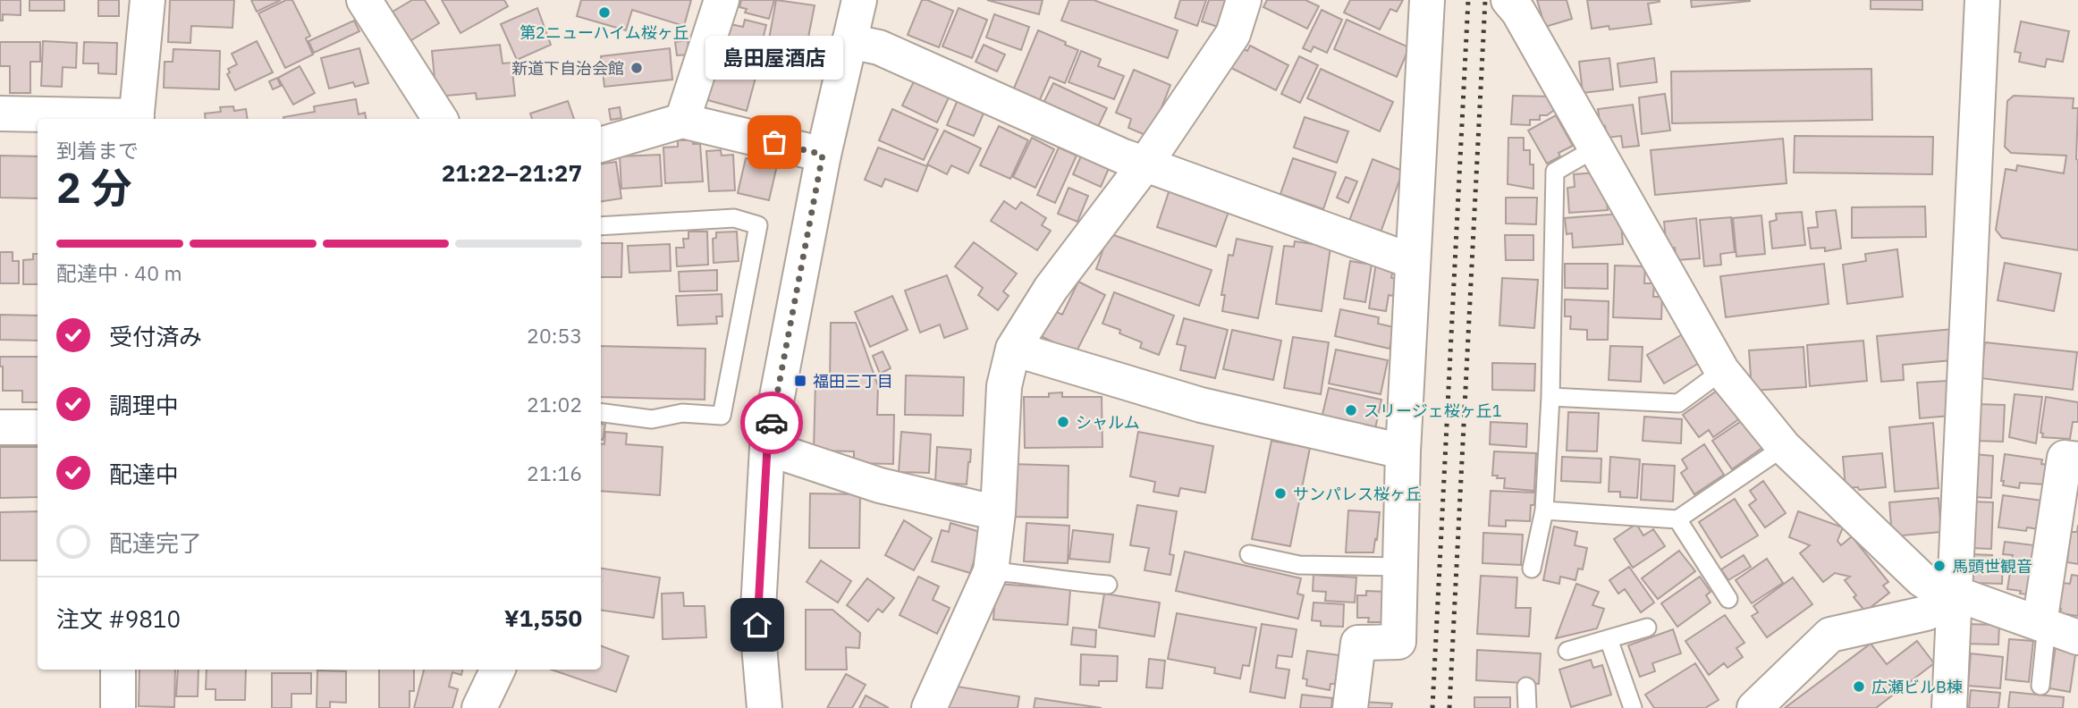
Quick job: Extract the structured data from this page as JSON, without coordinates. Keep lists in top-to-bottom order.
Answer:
{
  "places": {
    "other": [
      "第2ニューハイム桜ヶ丘",
      "新道下自治会館",
      "島田屋酒店",
      "スリージェ桜ヶ丘1",
      "シャルム",
      "サンパレス桜ヶ丘",
      "馬頭世観音",
      "広瀬ビルB棟"
    ],
    "transit": ["福田三丁目"]
  },
  "page": {
    "bubble": "島田屋酒店",
    "heading": ["2 分", "到着まで", "21:22–21:27"],
    "panel": ["注文 #9810", "¥1,550"],
    "bar": "配達中 · 40 m",
    "list": [
      ["受付済み", "20:53"],
      ["調理中", "21:02"],
      ["配達中", "21:16"],
      "配達完了"
    ]
  }
}
